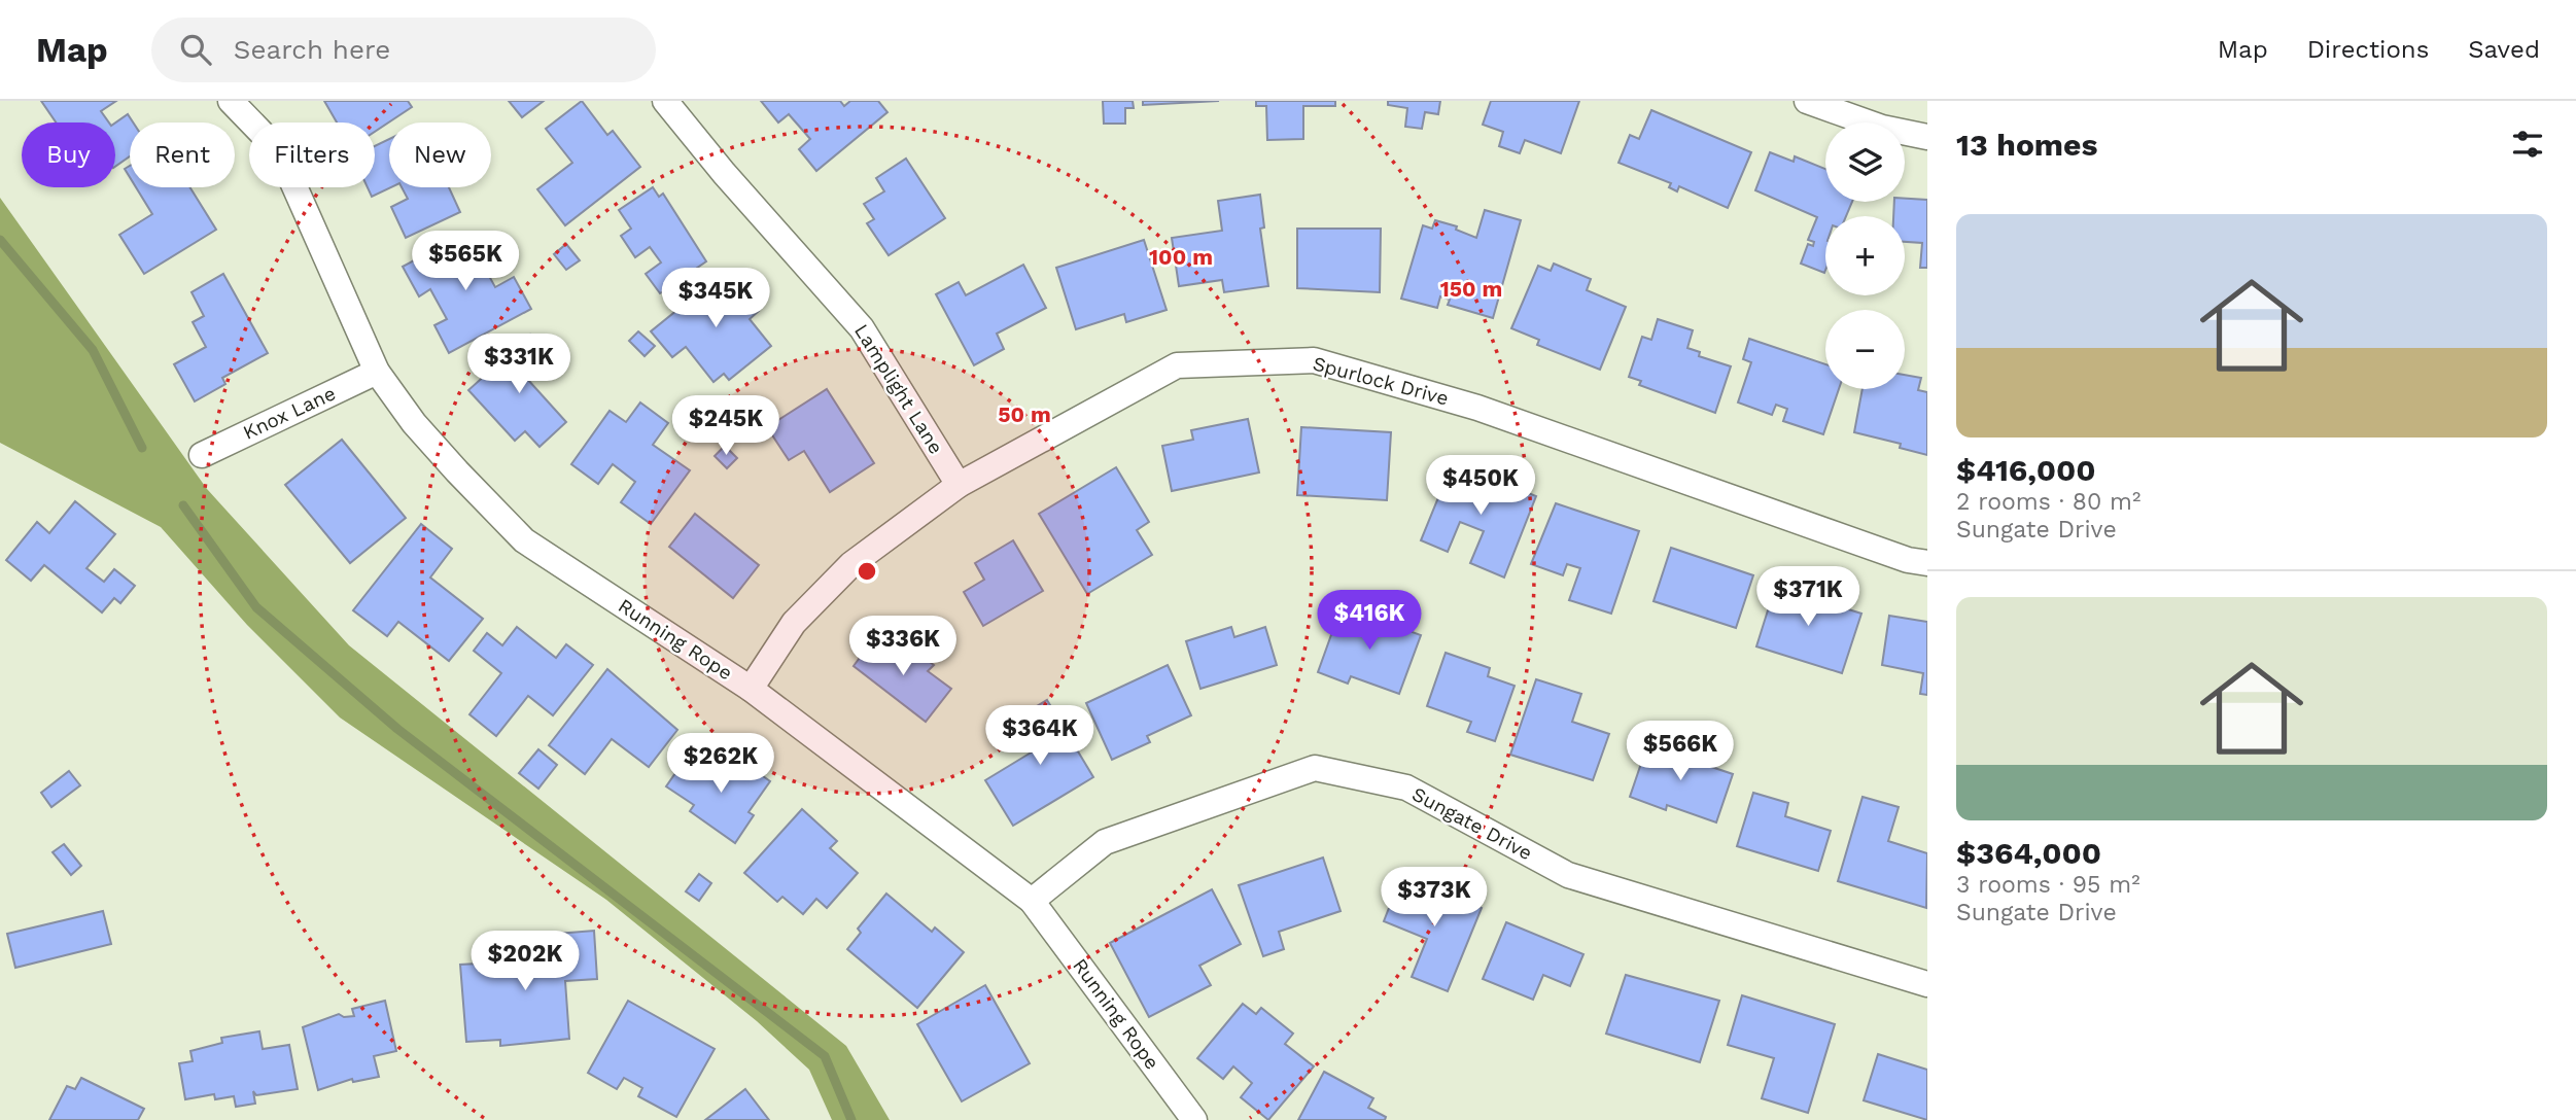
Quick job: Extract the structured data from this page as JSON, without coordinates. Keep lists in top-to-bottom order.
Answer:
{
  "streets": {
    "street": [
      "Spurlock Drive",
      "Lamplight Lane",
      "Knox Lane",
      "Running Rope",
      "Sungate Drive"
    ]
  },
  "crossings": [
    ["Spurlock Drive", "Lamplight Lane"],
    ["Spurlock Drive", "Running Rope"],
    ["Knox Lane", "Running Rope"],
    ["Running Rope", "Sungate Drive"]
  ],
  "page": {
    "header": "Map",
    "search": "Search here",
    "nav": ["Map", "Directions", "Saved"],
    "heading": "13 homes",
    "map_buttons": ["+", "−"],
    "chip": [
      "Buy",
      "Rent",
      "Filters",
      "New"
    ],
    "list": [
      {
        "name": "$416,000",
        "note": "2 rooms · 80 m² · Sungate Drive"
      },
      {
        "name": "$364,000",
        "note": "3 rooms · 95 m² · Sungate Drive"
      }
    ],
    "price": [
      "$565K",
      "$345K",
      "$331K",
      "$245K",
      "$450K",
      "$371K",
      "$416K",
      "$336K",
      "$364K",
      "$566K",
      "$262K",
      "$373K",
      "$202K"
    ]
  },
  "rings": ["100 m", "150 m", "50 m"]
}
